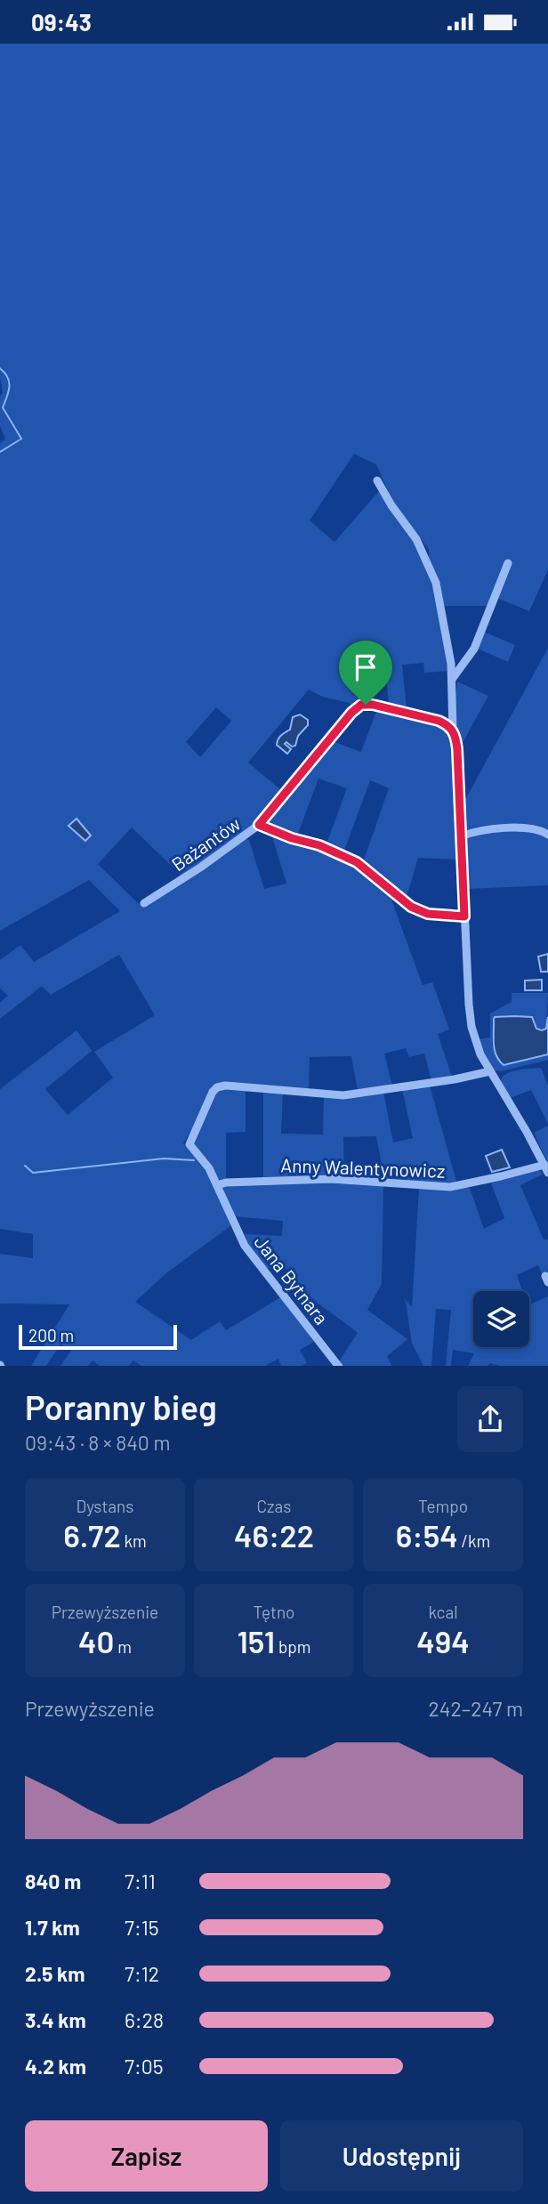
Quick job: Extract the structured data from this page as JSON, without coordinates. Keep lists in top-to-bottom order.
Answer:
{
  "streets": {
    "street": ["Bażantów", "Anny Walentynowicz", "Jana Bytnara"]
  },
  "crossings": [
    ["Anny Walentynowicz", "Jana Bytnara"]
  ],
  "scale_bar": "200 m",
  "page": {
    "status": "09:43",
    "scale": "200 m",
    "heading": ["Poranny bieg", "09:43 · 8 × 840 m"],
    "stats": [
      ["Dystans", "6.72 km"],
      ["Czas", "46:22"],
      ["Tempo", "6:54 /km"],
      ["Przewyższenie", "40 m"],
      ["Tętno", "151 bpm"],
      ["kcal", "494"]
    ],
    "chart": ["Przewyższenie", "242–247 m"],
    "list": [
      {
        "name": "840 m",
        "note": "7:11"
      },
      {
        "name": "1.7 km",
        "note": "7:15"
      },
      {
        "name": "2.5 km",
        "note": "7:12"
      },
      {
        "name": "3.4 km",
        "note": "6:28"
      },
      {
        "name": "4.2 km",
        "note": "7:05"
      }
    ],
    "buttons": ["Zapisz", "Udostępnij"]
  }
}
